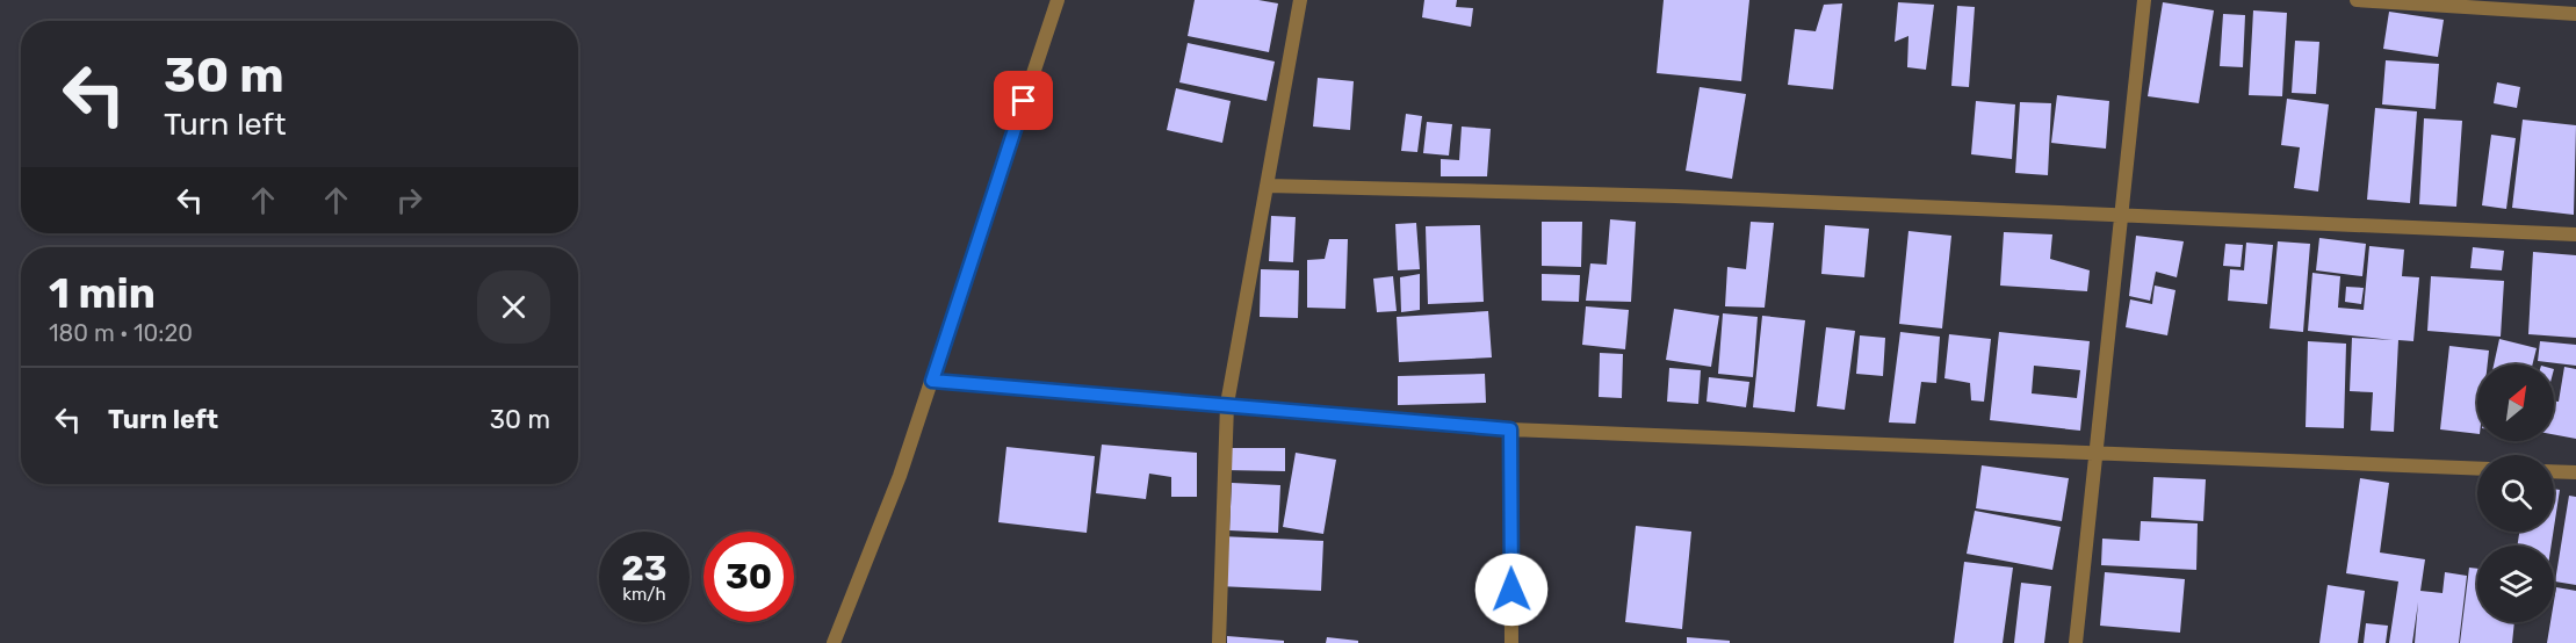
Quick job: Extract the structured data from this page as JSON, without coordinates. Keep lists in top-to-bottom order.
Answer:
{
  "north": "top right",
  "page": {
    "turn": ["30 m", "Turn left"],
    "heading": ["1 min", "180 m · 10:20"],
    "list": [
      {
        "name": "Turn left",
        "value": "30 m"
      }
    ],
    "speed": "23 km/h",
    "limit": "30"
  }
}
